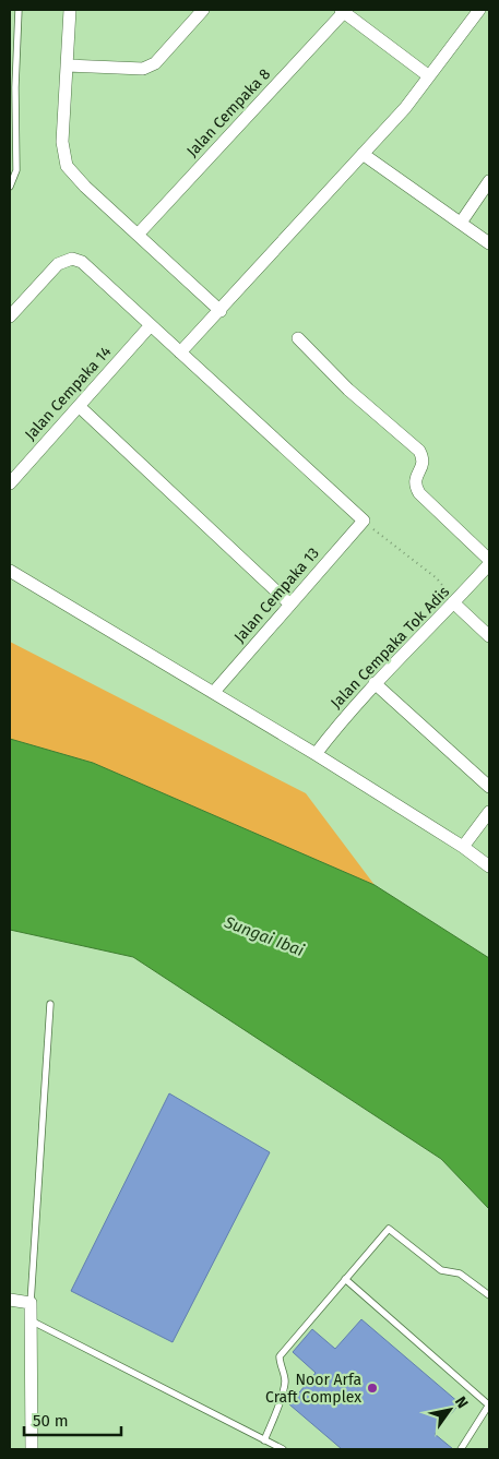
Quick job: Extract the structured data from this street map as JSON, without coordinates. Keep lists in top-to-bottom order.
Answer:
{
  "streets": {
    "street": [
      "Jalan Cempaka 8",
      "Jalan Cempaka 14",
      "Jalan Cempaka 13",
      "Jalan Cempaka Tok Adis"
    ]
  },
  "water": ["Sungai Ibai"],
  "places": ["Noor Arfa Craft Complex"],
  "scale_bar": "50 m",
  "north": "top right"
}
